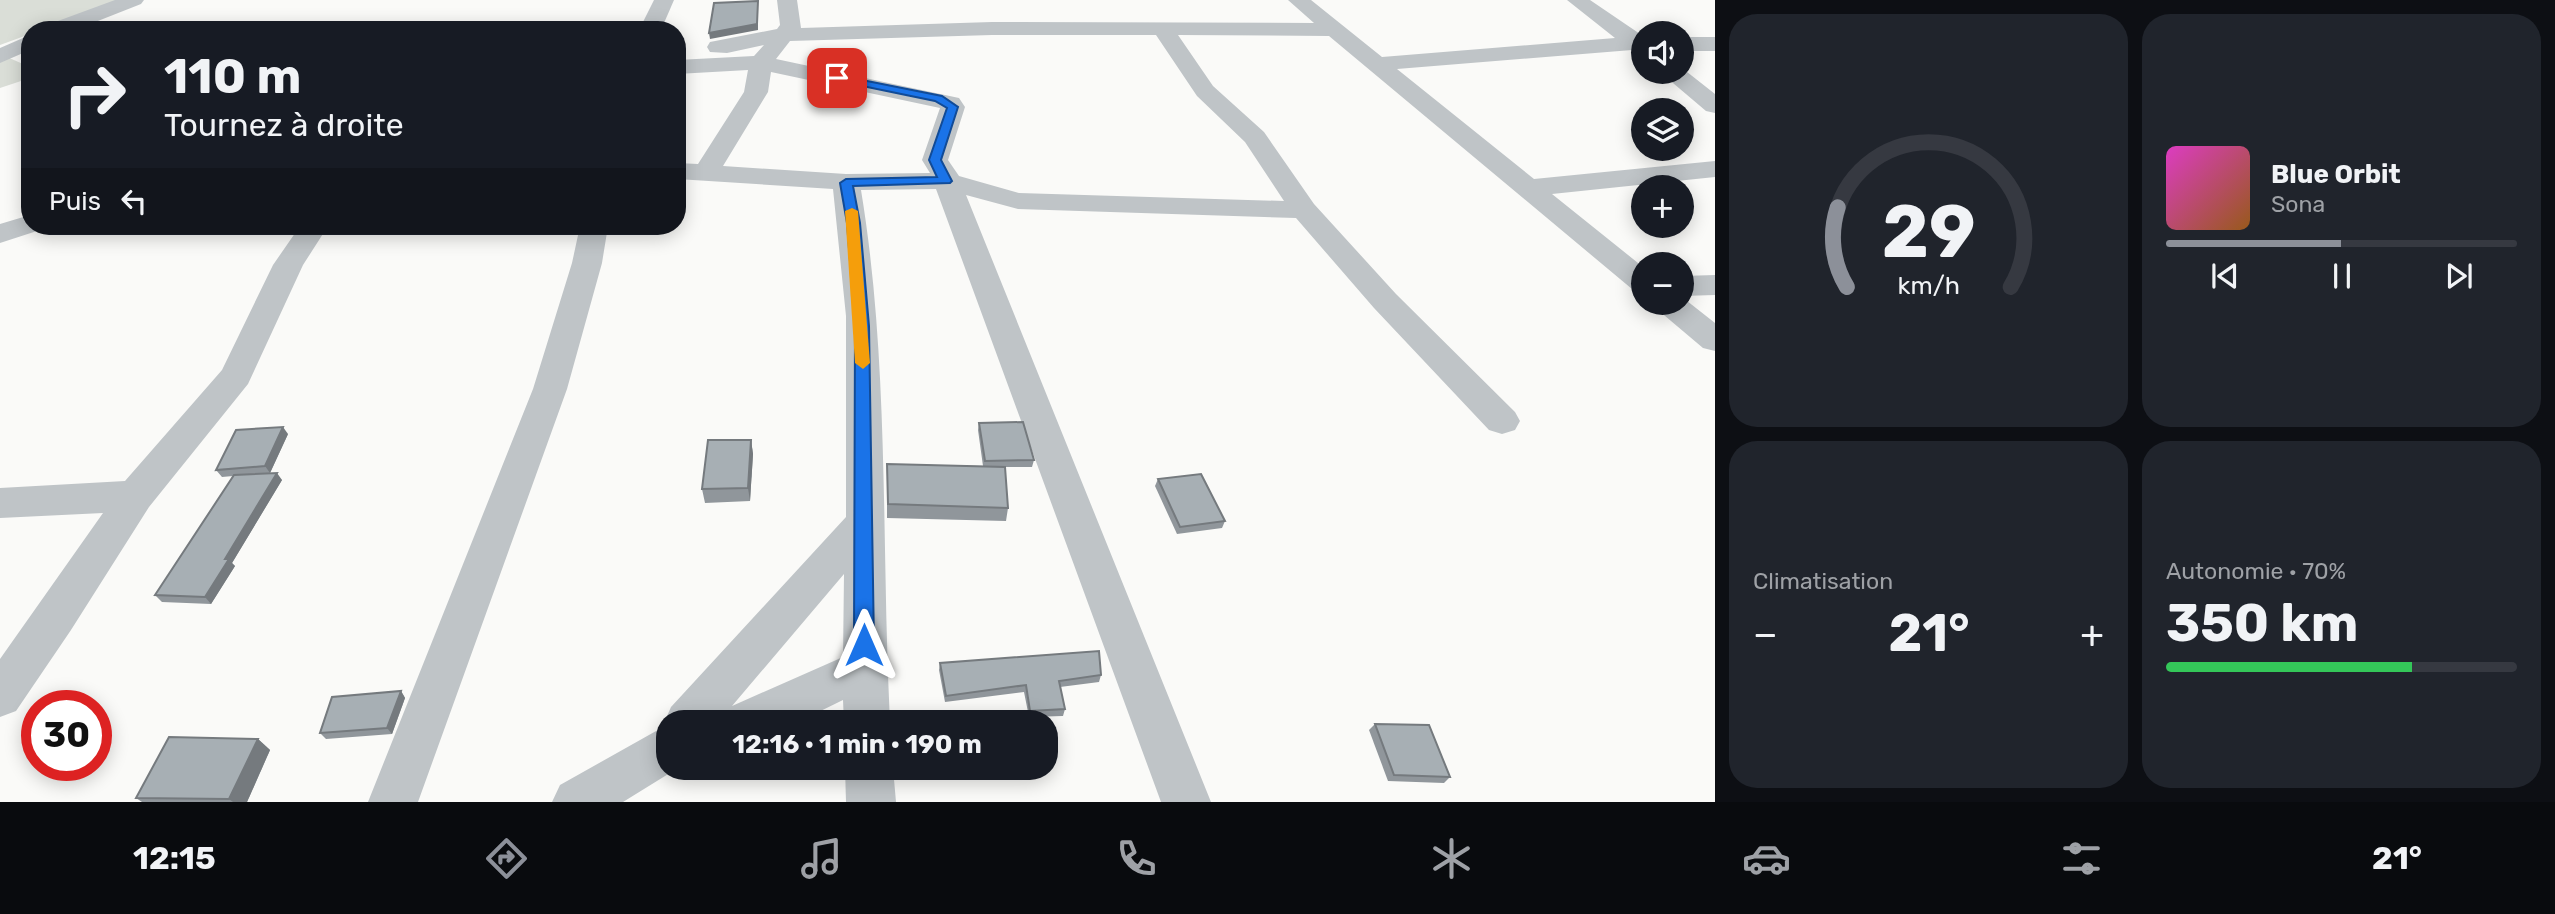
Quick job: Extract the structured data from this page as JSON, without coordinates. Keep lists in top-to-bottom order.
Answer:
{
  "page": {
    "map_buttons": ["+", "−"],
    "turn": ["110 m", "Tournez à droite"],
    "song": ["Blue Orbit", "Sona"],
    "then": "Puis",
    "tile": [
      "Climatisation",
      ["Autonomie · 70%", "350 km"]
    ],
    "heat": ["−", "21°", "+"],
    "limit": "30",
    "trip": "12:16 · 1 min · 190 m",
    "tabs": ["12:15", "21°"],
    "gauge": ["29", "km/h"]
  }
}
